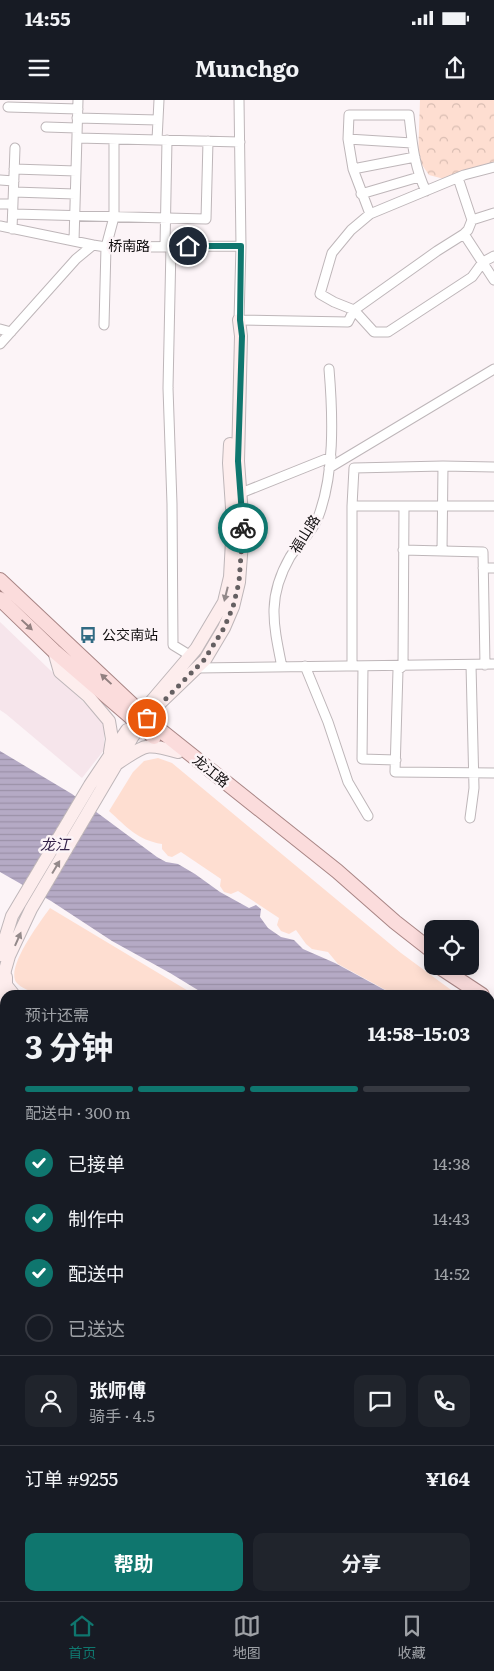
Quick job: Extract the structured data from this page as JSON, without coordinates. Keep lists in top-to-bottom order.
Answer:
{
  "streets": {
    "main road": ["龙江路"],
    "street": ["桥南路", "福山路"]
  },
  "water": ["龙江"],
  "places": {
    "bus stop": ["公交南站"]
  },
  "page": {
    "status": "14:55",
    "header": "Munchgo",
    "heading": ["3 分钟", "预计还需", "14:58–15:03"],
    "panel": [
      "张师傅",
      "骑手 · 4.5",
      "订单 #9255",
      "¥164"
    ],
    "bar": "配送中 · 300 m",
    "list": [
      ["已接单", "14:38"],
      ["制作中", "14:43"],
      ["配送中", "14:52"],
      "已送达"
    ],
    "buttons": ["帮助", "分享"],
    "tabs": ["首页", "地图", "收藏"]
  }
}
